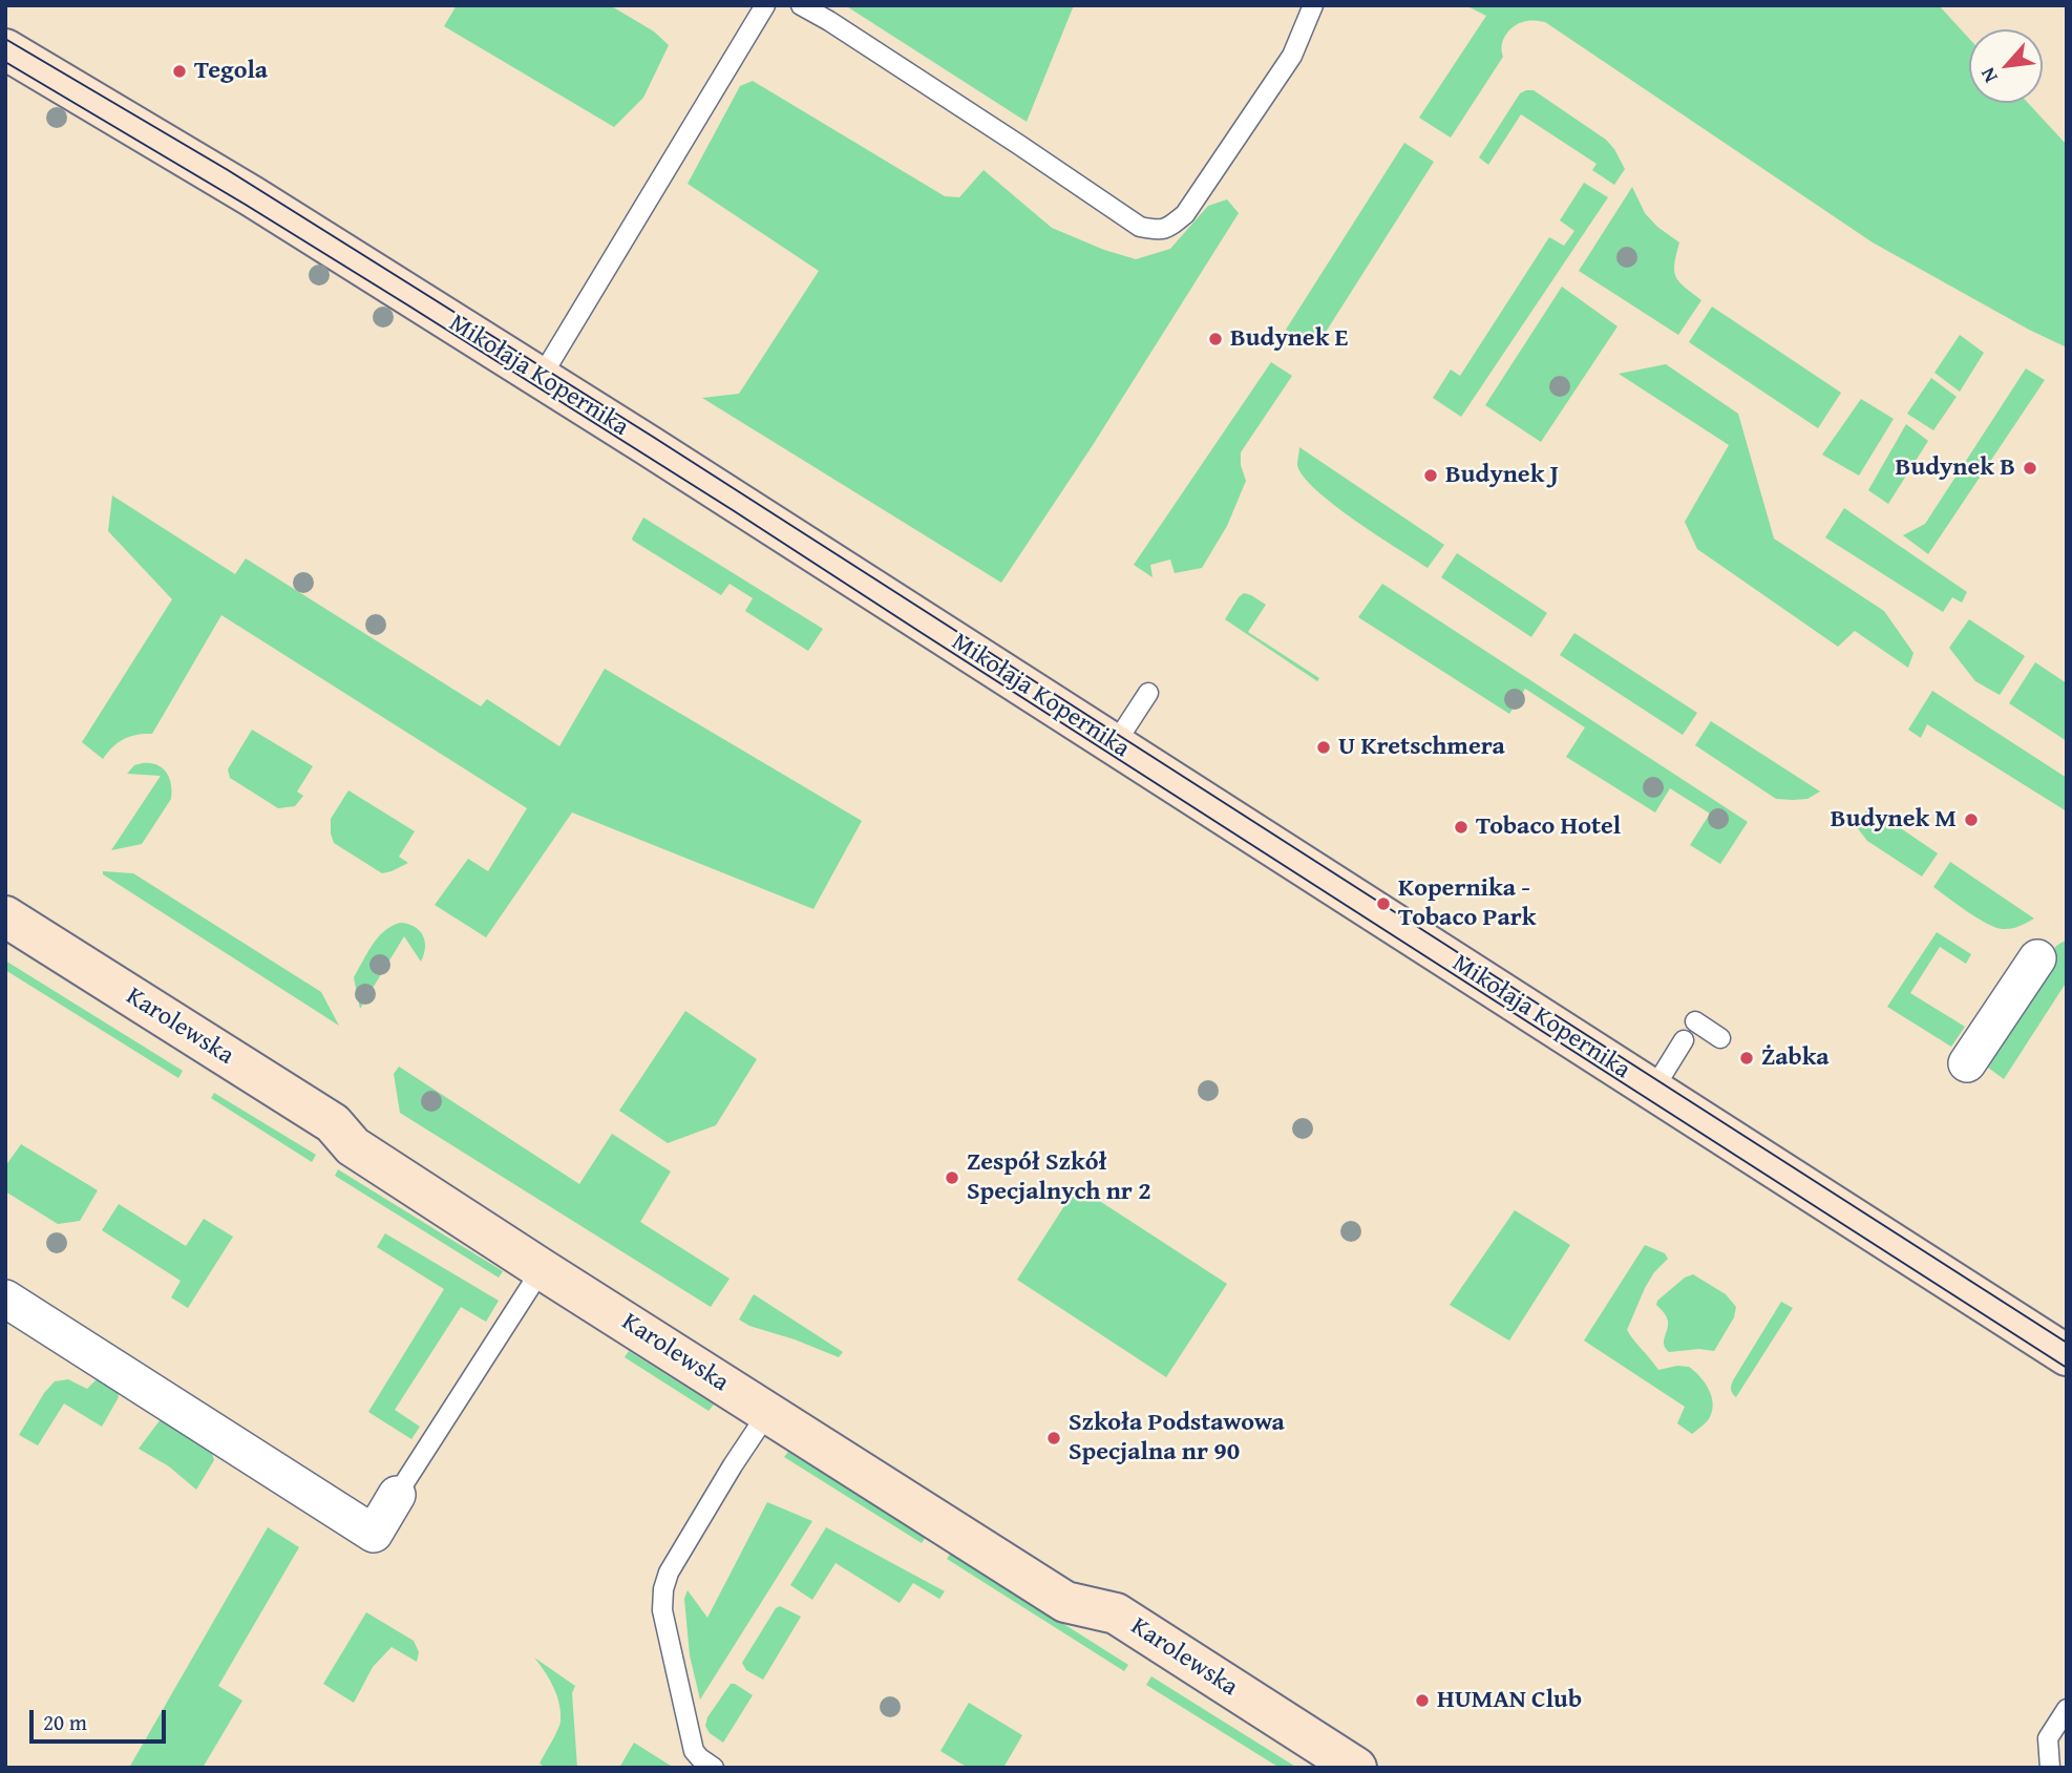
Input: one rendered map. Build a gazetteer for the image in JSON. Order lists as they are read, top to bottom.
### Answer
{
  "streets": {
    "street": ["Mikołaja Kopernika", "Karolewska"]
  },
  "places": [
    "Tegola",
    "Budynek E",
    "Budynek B",
    "Budynek J",
    "U Kretschmera",
    "Budynek M",
    "Tobaco Hotel",
    "Kopernika - Tobaco Park",
    "Żabka",
    "Zespół Szkół Specjalnych nr 2",
    "Szkoła Podstawowa Specjalna nr 90",
    "HUMAN Club"
  ],
  "scale_bar": "20 m",
  "north": "bottom left"
}
